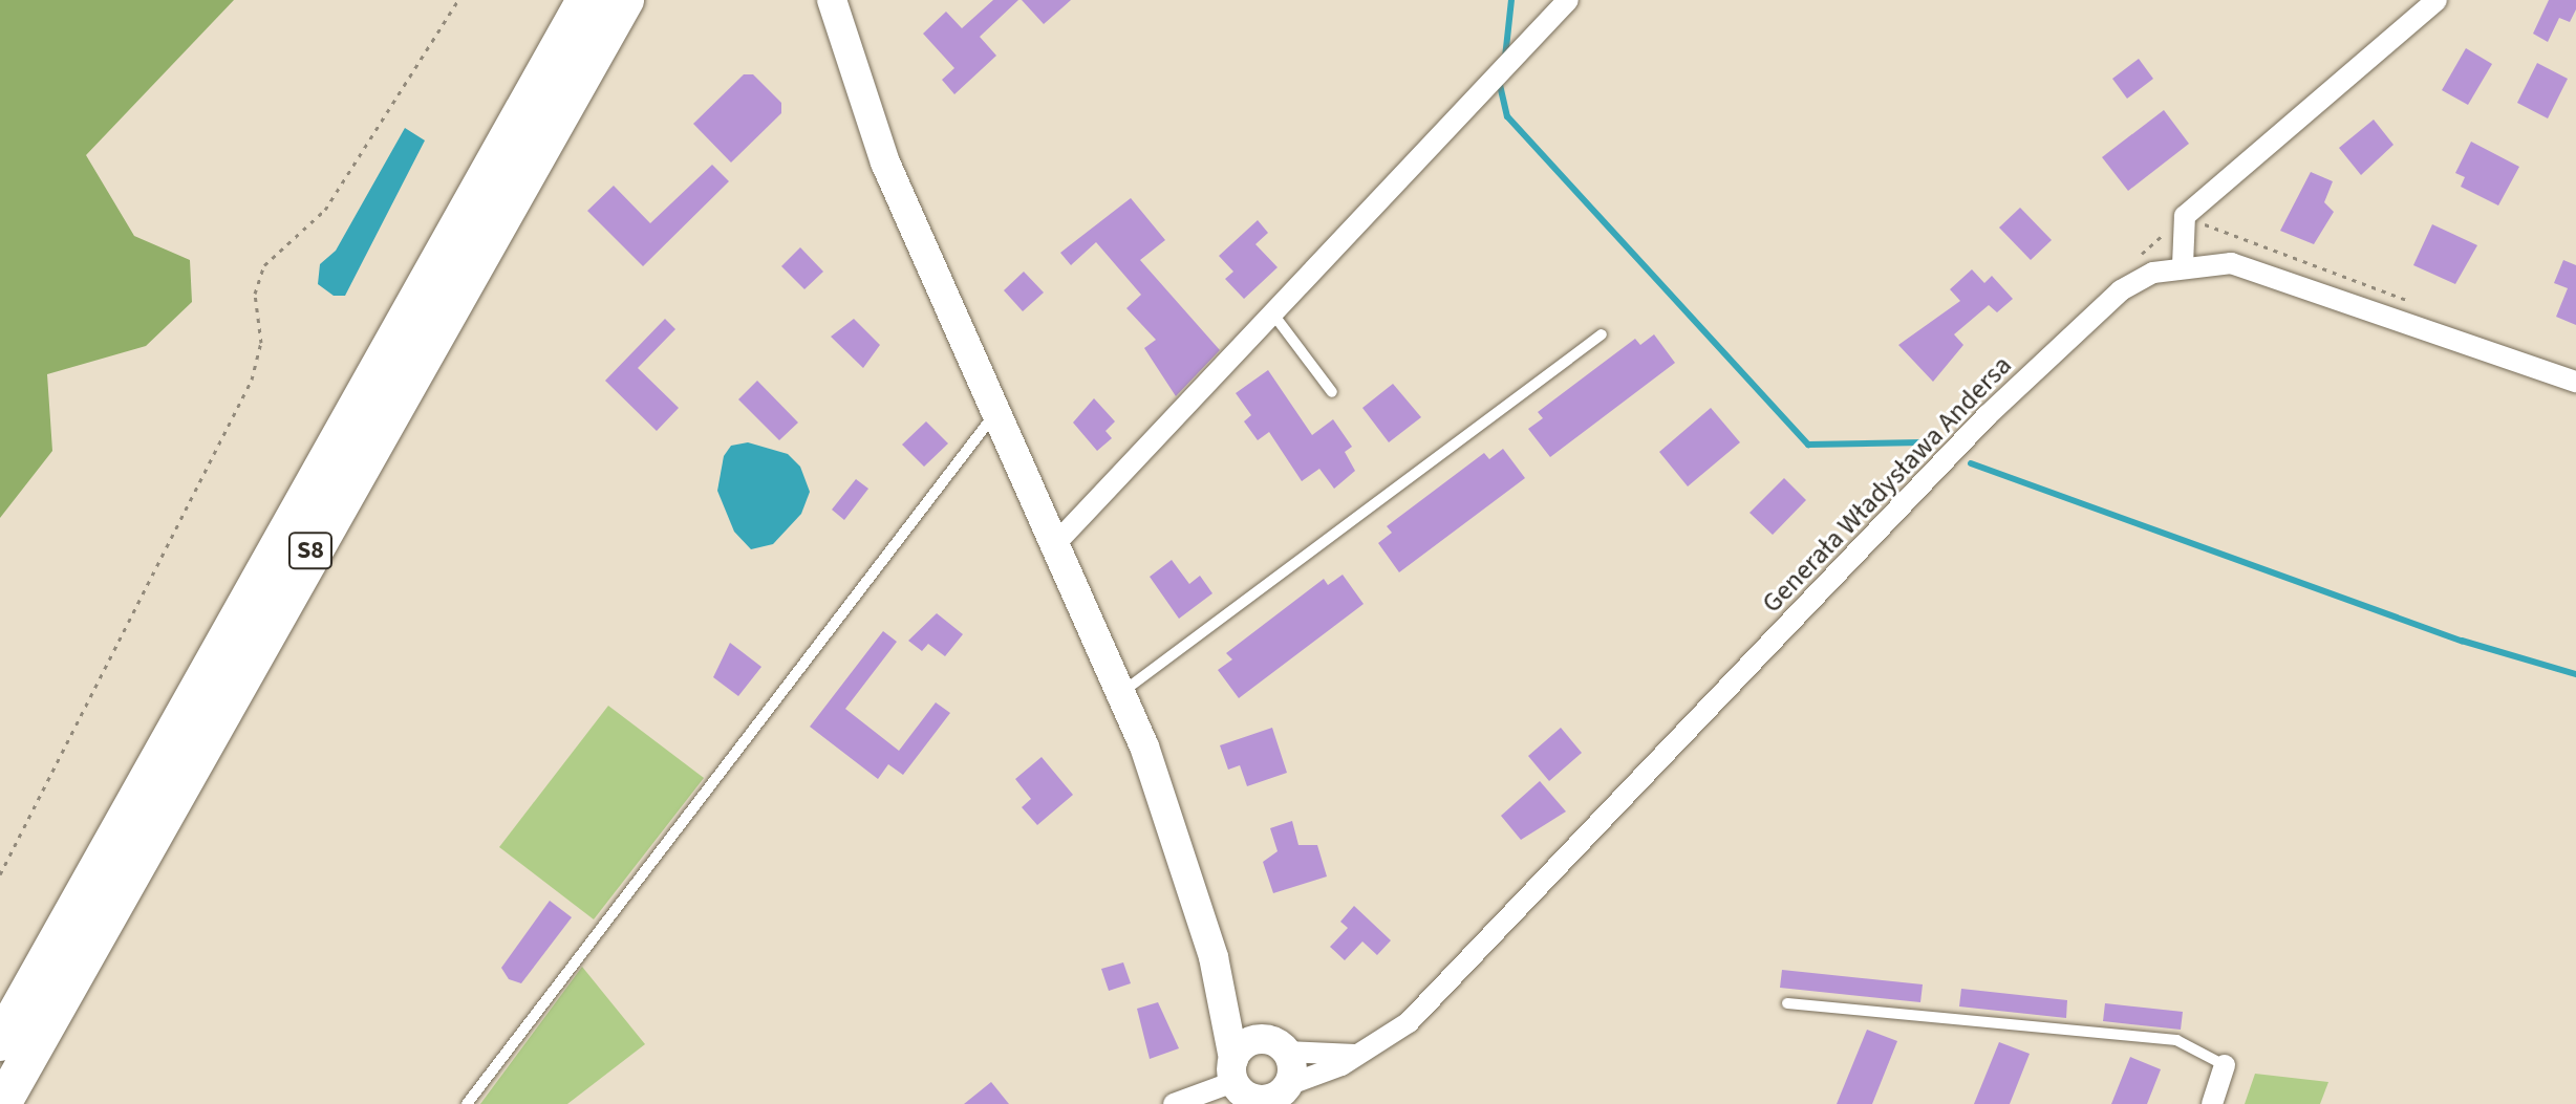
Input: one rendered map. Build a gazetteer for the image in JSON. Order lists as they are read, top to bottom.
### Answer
{
  "streets": {
    "highway": ["S8"],
    "street": ["Generała Władysława Andersa"]
  }
}
